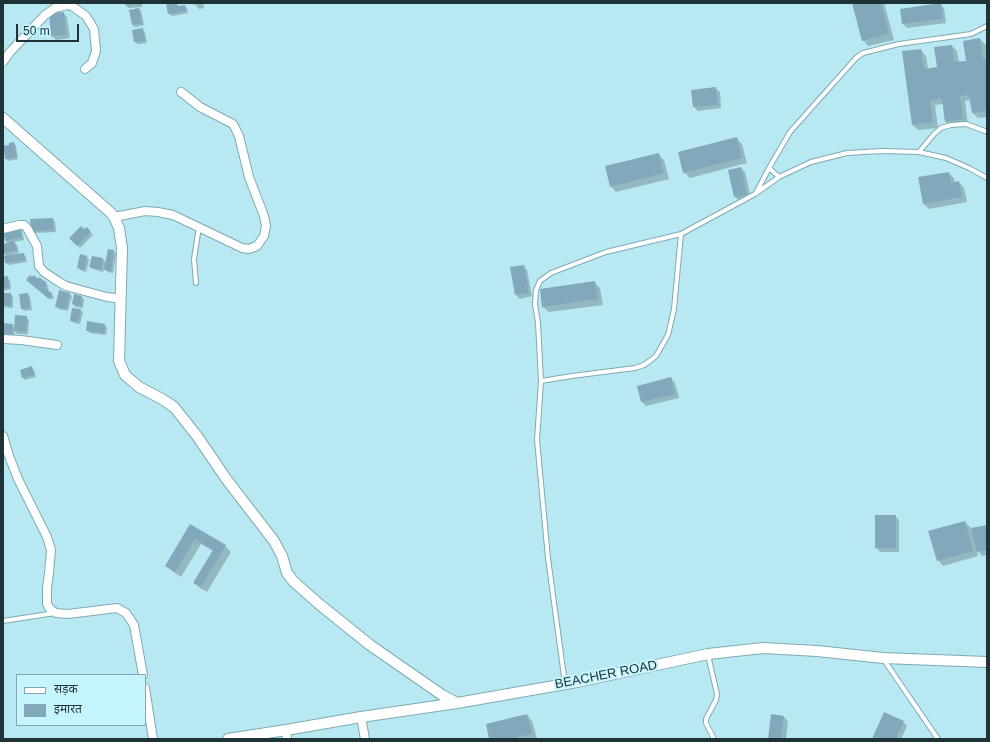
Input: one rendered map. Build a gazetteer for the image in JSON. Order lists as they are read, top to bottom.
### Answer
{
  "streets": {
    "street": ["BEACHER ROAD"]
  },
  "legend": ["सड़क", "इमारत"],
  "scale_bar": "50 m"
}
